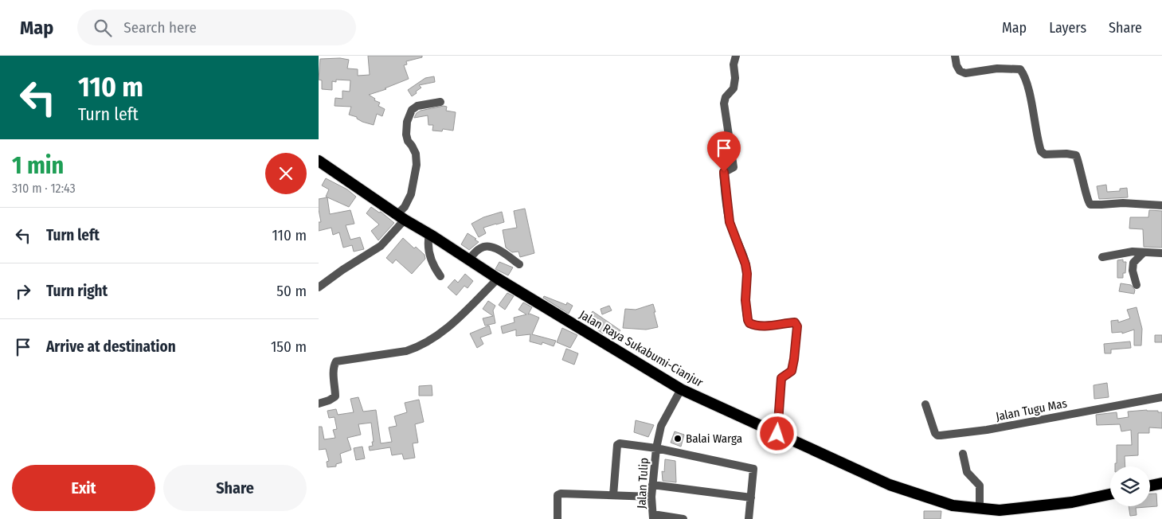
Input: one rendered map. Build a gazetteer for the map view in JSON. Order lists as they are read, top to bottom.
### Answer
{
  "streets": {
    "highway": ["Jalan Raya Sukabumi-Cianjur"],
    "street": ["Jalan Tugu Mas", "Jalan Tulip"]
  },
  "crossings": [
    ["Jalan Raya Sukabumi-Cianjur", "Jalan Tulip"]
  ],
  "places": ["Balai Warga"],
  "page": {
    "header": "Map",
    "search": "Search here",
    "nav": ["Map", "Layers", "Share"],
    "turn": ["110 m", "Turn left"],
    "heading": ["1 min", "310 m · 12:43"],
    "list": [
      {
        "name": "Turn left",
        "value": "110 m"
      },
      {
        "name": "Turn right",
        "value": "50 m"
      },
      {
        "name": "Arrive at destination",
        "value": "150 m"
      }
    ],
    "buttons": ["Exit", "Share"]
  }
}
